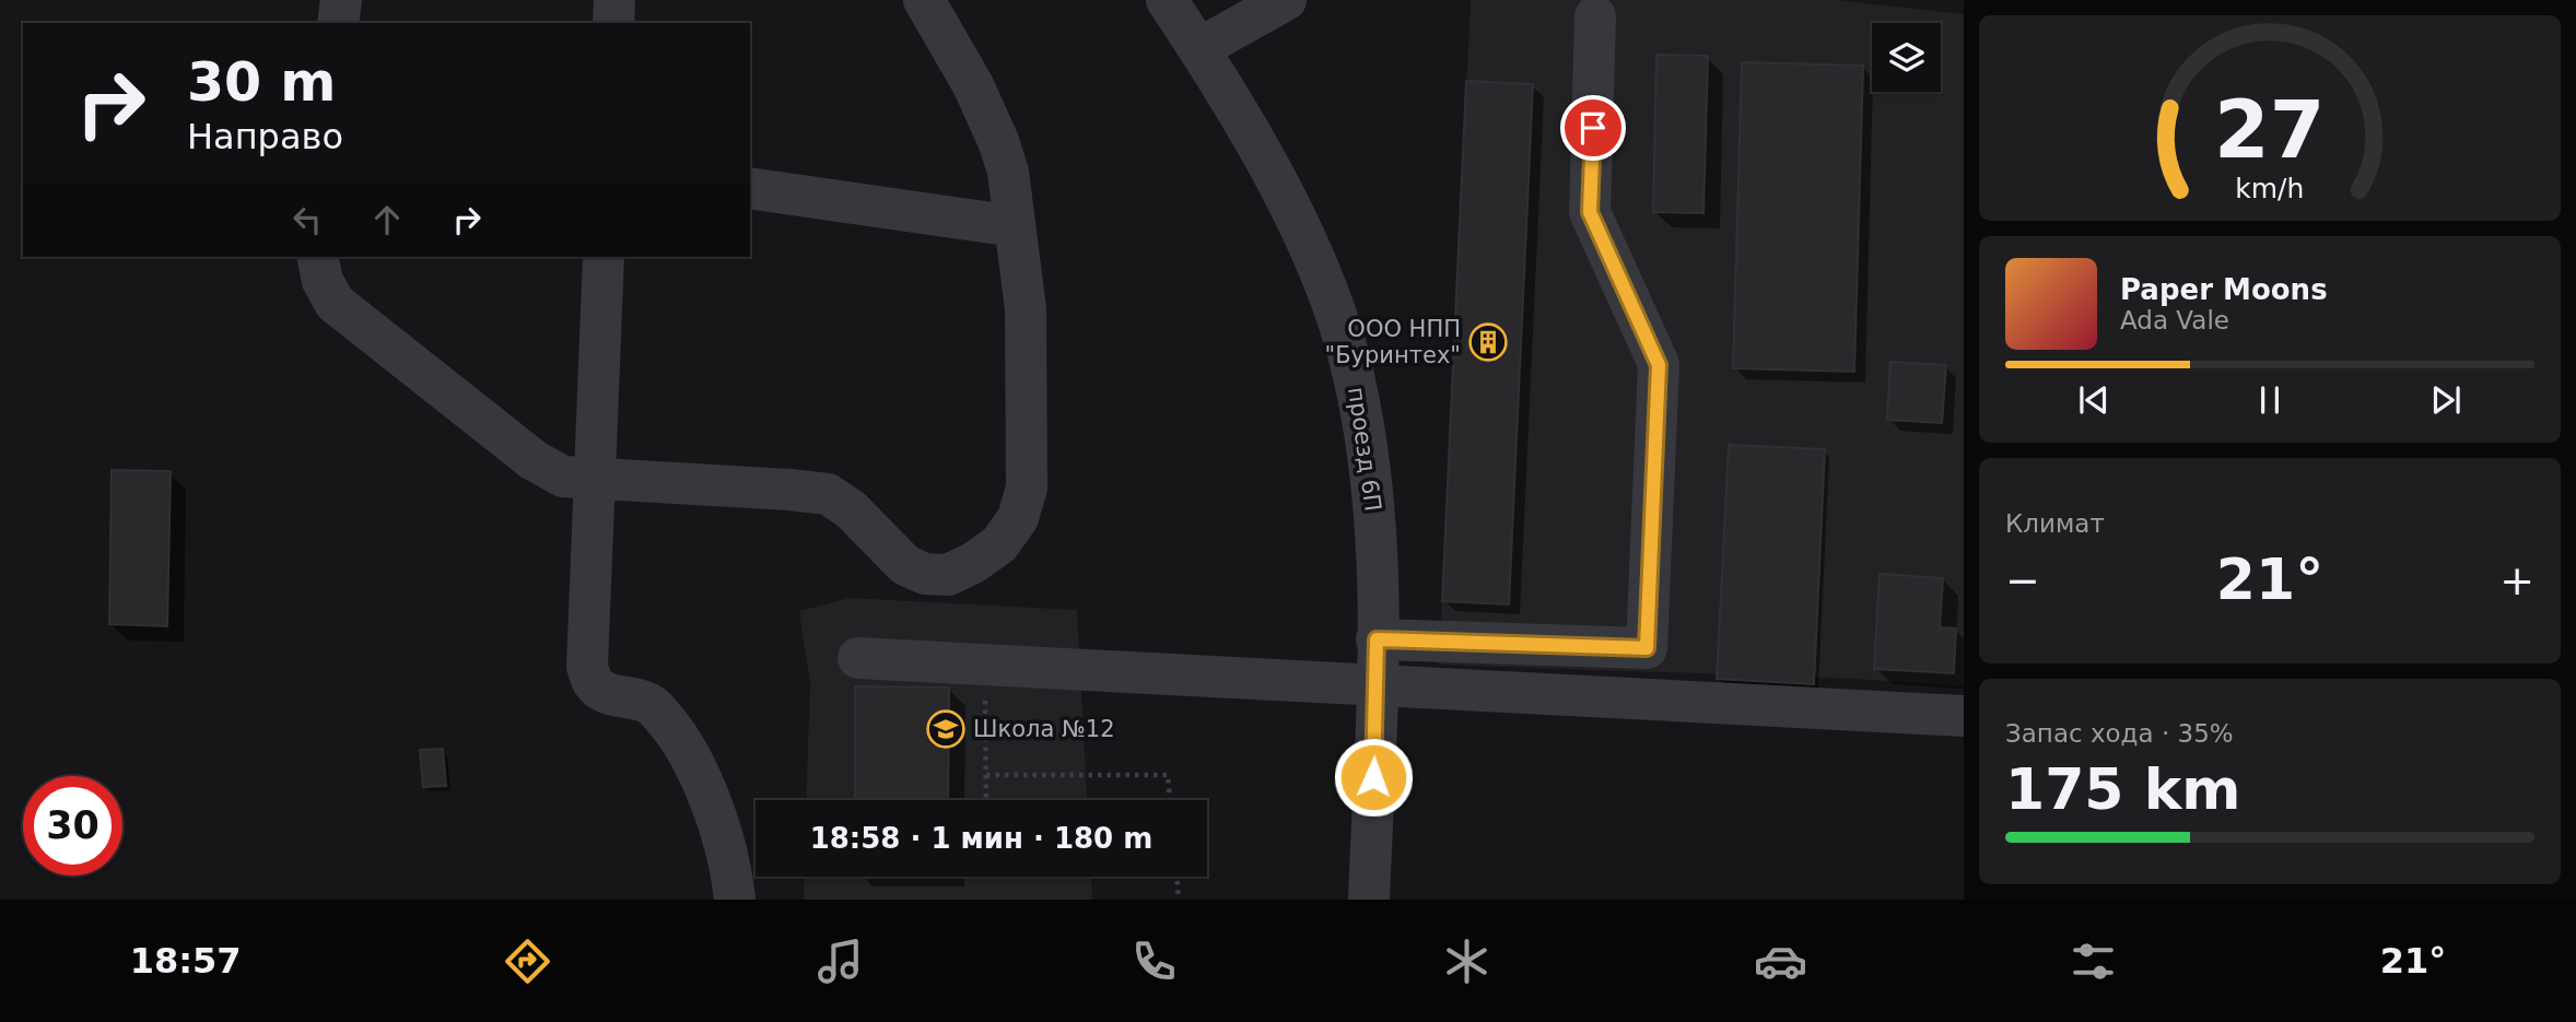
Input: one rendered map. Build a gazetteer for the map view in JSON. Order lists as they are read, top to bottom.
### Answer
{
  "streets": {
    "street": ["проезд 6П"]
  },
  "places": {
    "building": ["ООО НПП \"Буринтех\""],
    "school or university": ["Школа №12"]
  },
  "page": {
    "turn": ["30 m", "Направо"],
    "song": ["Paper Moons", "Ada Vale"],
    "tile": [
      "Климат",
      ["Запас хода · 35%", "175 km"]
    ],
    "heat": ["−", "21°", "+"],
    "limit": "30",
    "trip": "18:58 · 1 мин · 180 m",
    "tabs": ["18:57", "21°"],
    "gauge": ["27", "km/h"]
  }
}
